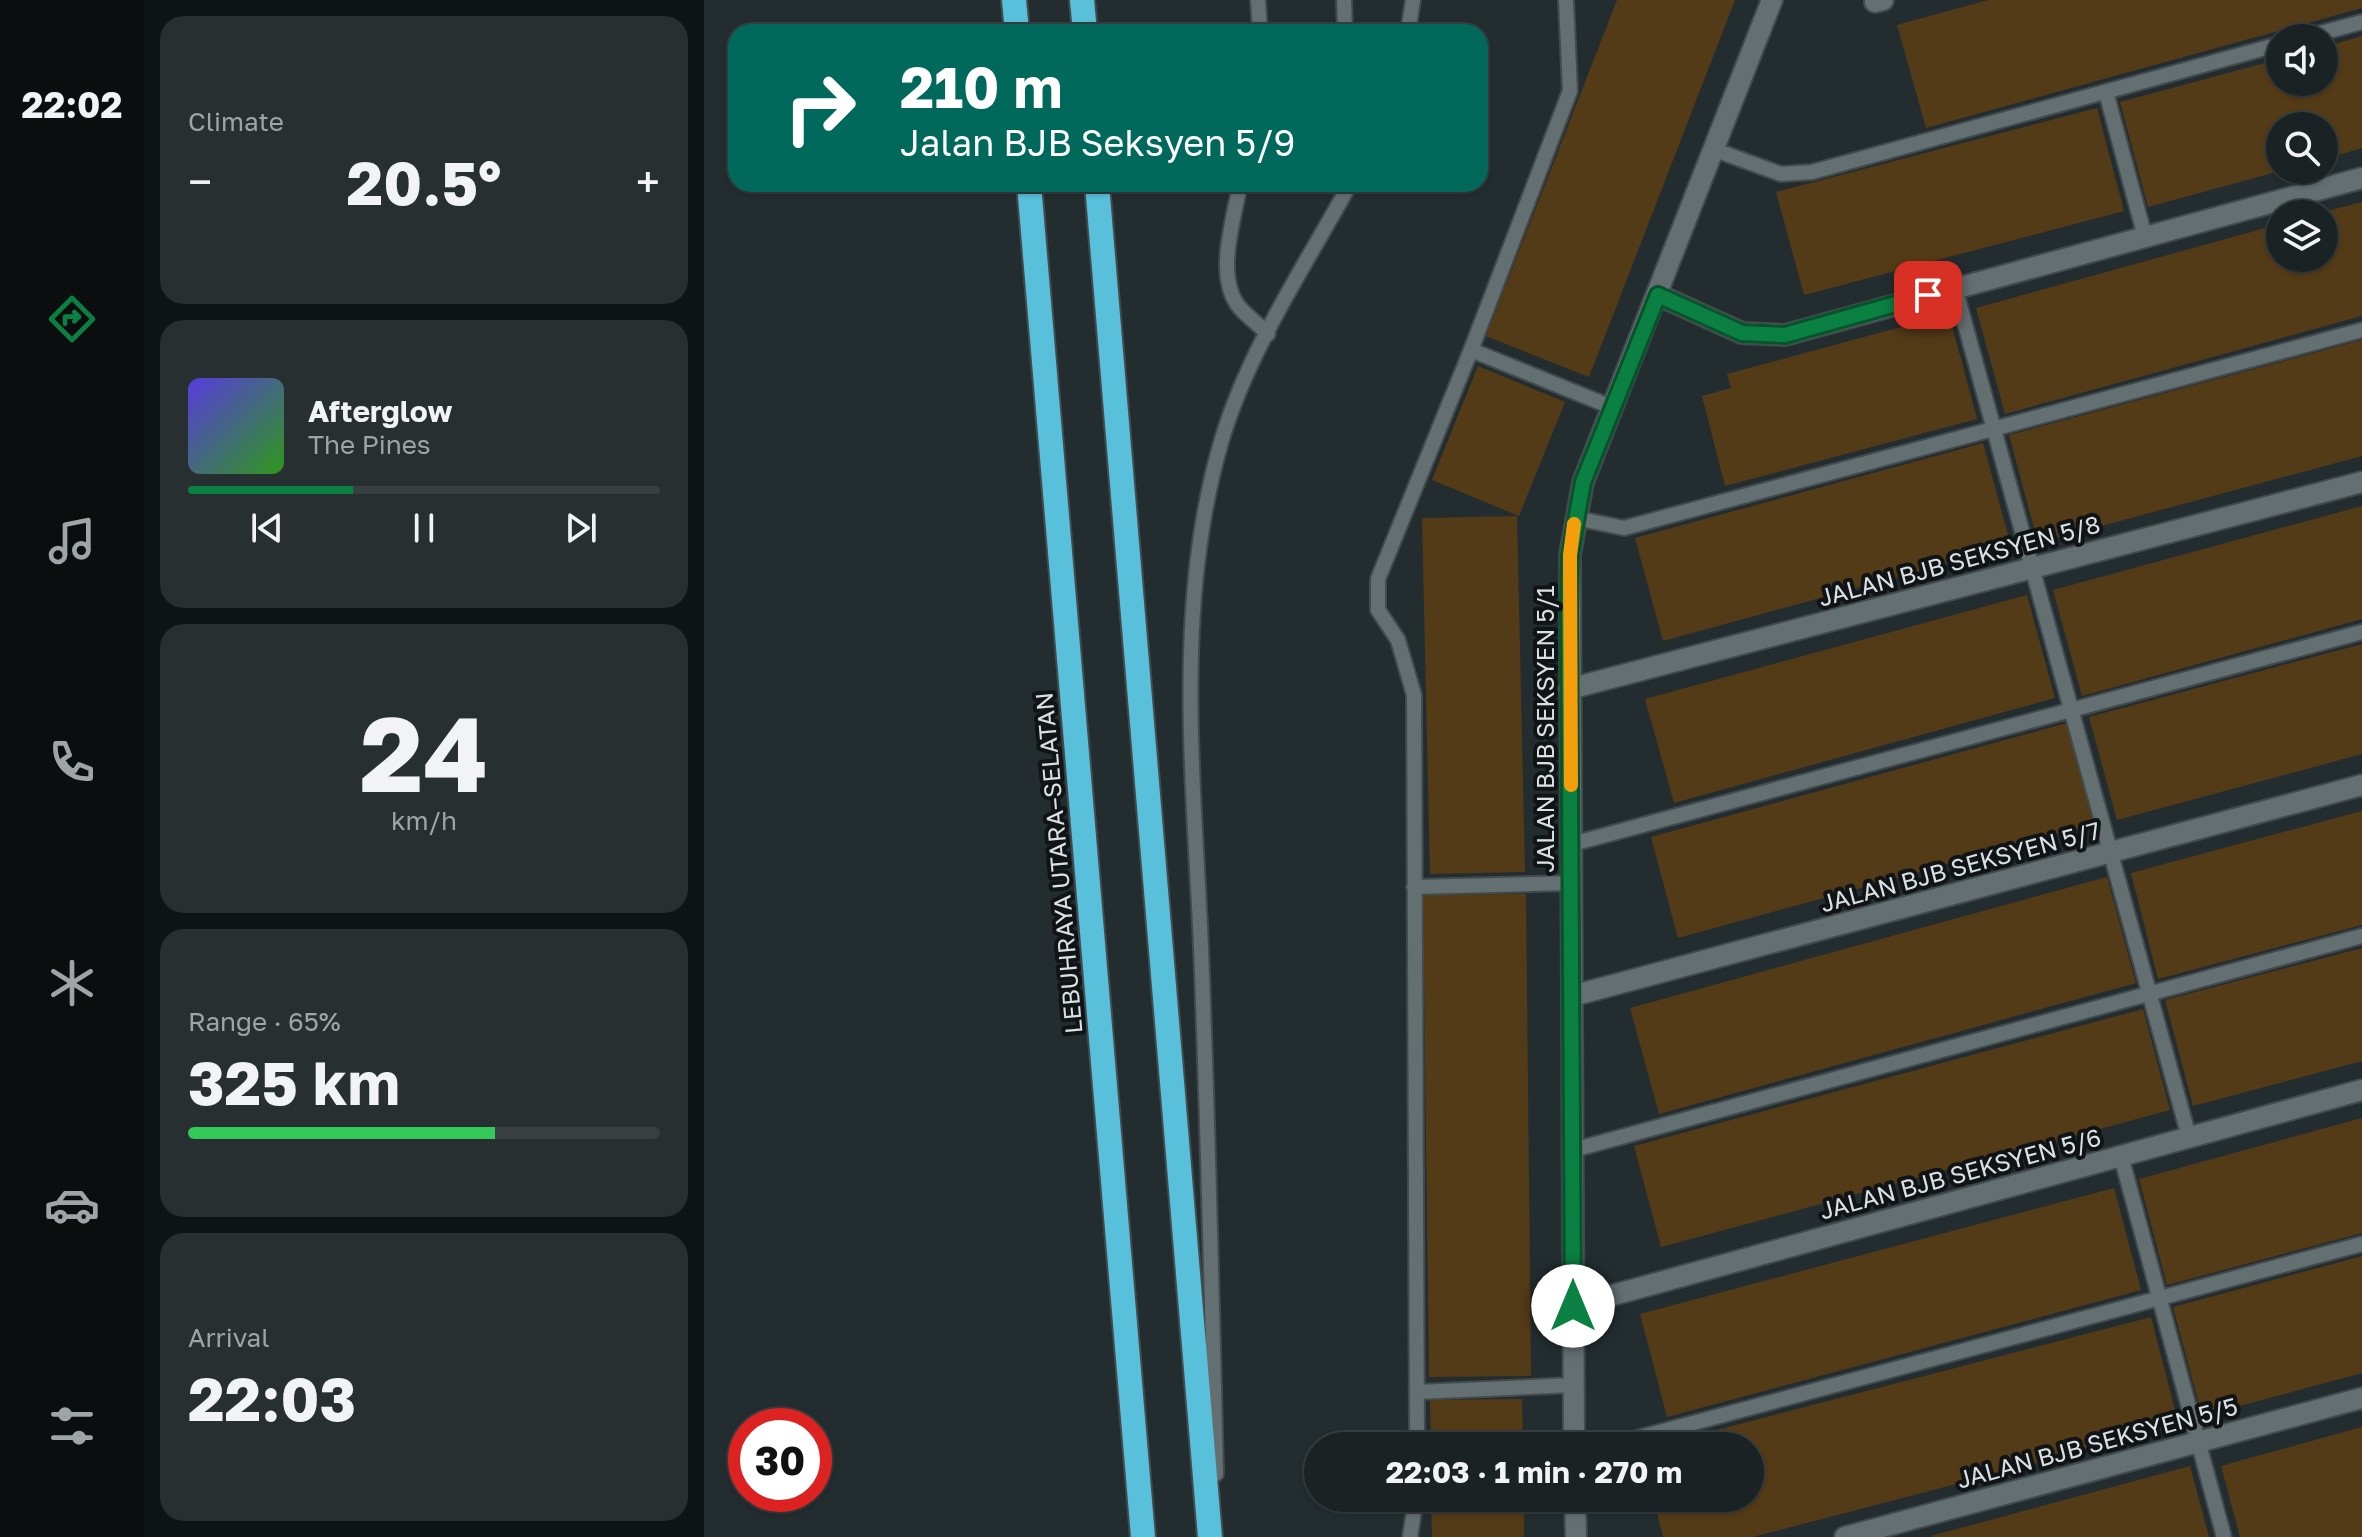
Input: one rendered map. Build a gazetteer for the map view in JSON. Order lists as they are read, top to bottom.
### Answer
{
  "streets": {
    "highway": ["LEBUHRAYA UTARA–SELATAN"],
    "street": [
      "JALAN BJB SEKSYEN 5/8",
      "JALAN BJB SEKSYEN 5/1",
      "JALAN BJB SEKSYEN 5/7",
      "JALAN BJB SEKSYEN 5/6",
      "JALAN BJB SEKSYEN 5/5"
    ]
  },
  "crossings": [
    ["JALAN BJB SEKSYEN 5/8", "JALAN BJB SEKSYEN 5/1"],
    ["JALAN BJB SEKSYEN 5/1", "JALAN BJB SEKSYEN 5/7"],
    ["JALAN BJB SEKSYEN 5/1", "JALAN BJB SEKSYEN 5/6"]
  ],
  "page": {
    "tabs": "22:02",
    "tile": [
      "Climate",
      ["24", "km/h"],
      ["Range · 65%", "325 km"],
      ["Arrival", "22:03"]
    ],
    "turn": ["210 m", "Jalan BJB Seksyen 5/9"],
    "heat": ["−", "20.5°", "+"],
    "song": ["Afterglow", "The Pines"],
    "limit": "30",
    "trip": "22:03 · 1 min · 270 m"
  }
}
